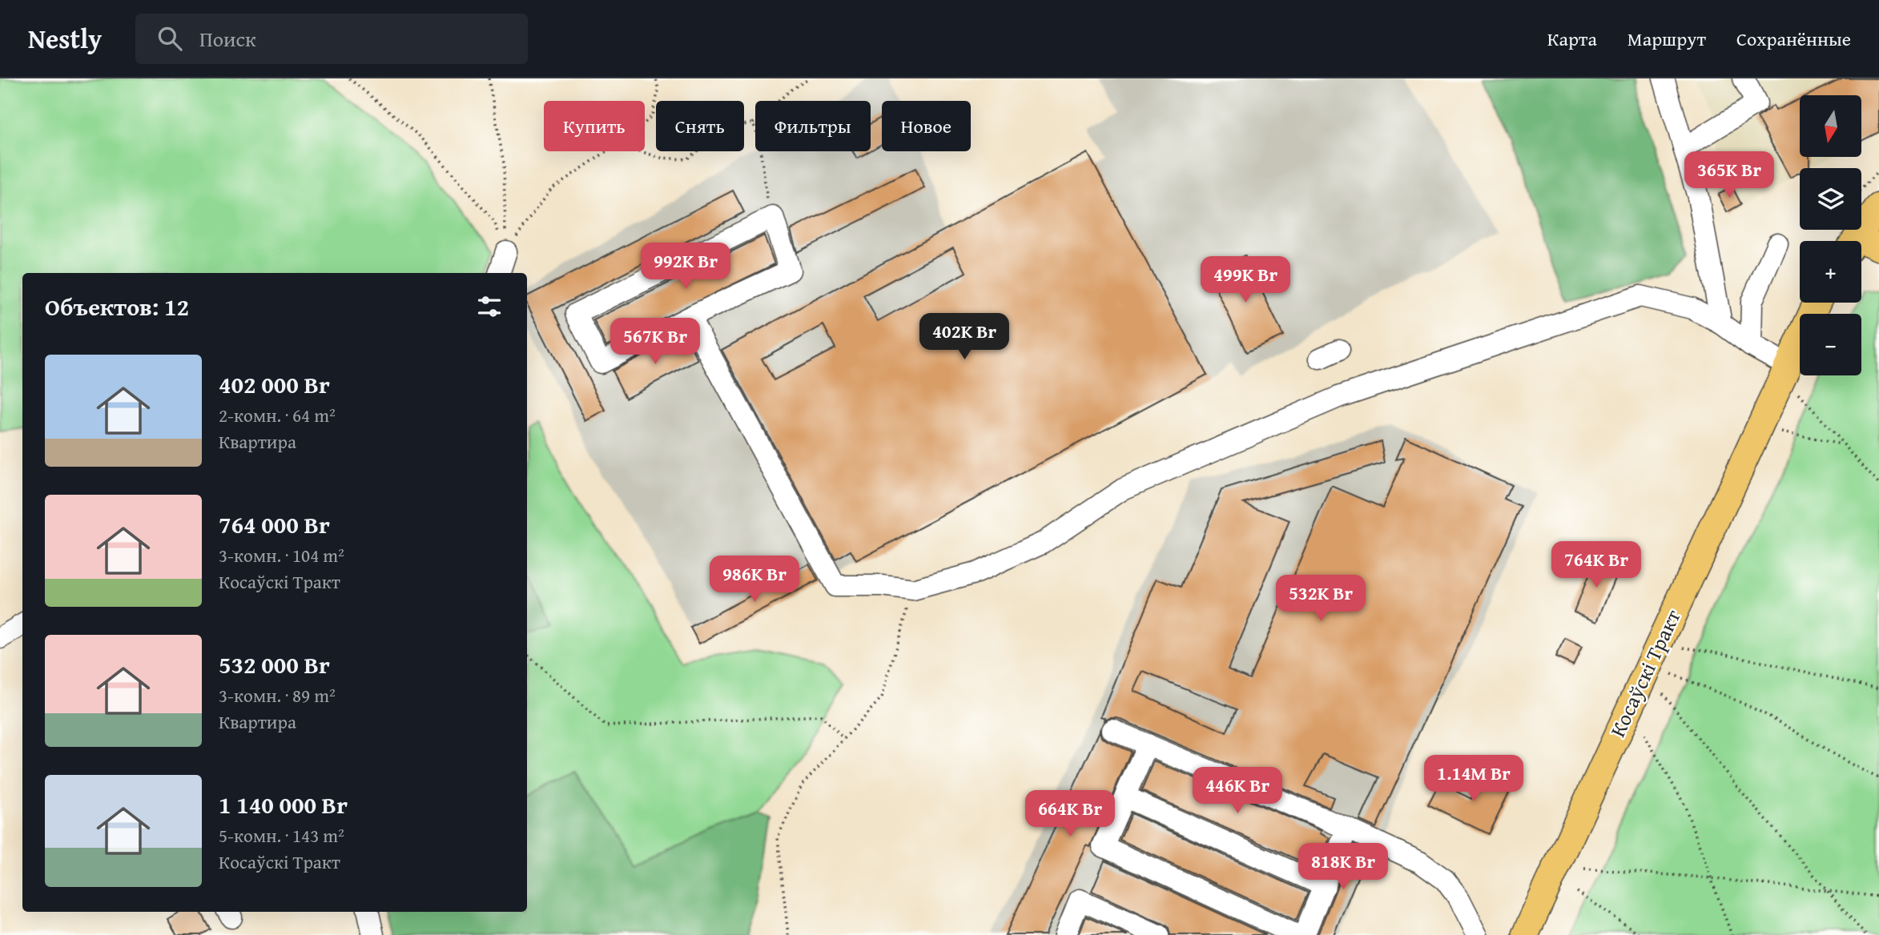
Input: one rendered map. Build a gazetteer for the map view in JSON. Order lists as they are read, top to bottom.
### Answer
{
  "streets": {
    "main road": ["Косаўскі Тракт"]
  },
  "north": "bottom",
  "page": {
    "header": "Nestly",
    "search": "Поиск",
    "nav": ["Карта", "Маршрут", "Сохранённые"],
    "map_buttons": ["+", "−"],
    "chip": [
      "Купить",
      "Снять",
      "Фильтры",
      "Новое"
    ],
    "price": [
      "365K Br",
      "992K Br",
      "499K Br",
      "402K Br",
      "567K Br",
      "764K Br",
      "986K Br",
      "532K Br",
      "1.14M Br",
      "446K Br",
      "664K Br",
      "818K Br"
    ],
    "heading": "Объектов: 12",
    "list": [
      {
        "name": "402 000 Br",
        "note": "2-комн. · 64 m² · Квартира"
      },
      {
        "name": "764 000 Br",
        "note": "3-комн. · 104 m² · Косаўскі Тракт"
      },
      {
        "name": "532 000 Br",
        "note": "3-комн. · 89 m² · Квартира"
      },
      {
        "name": "1 140 000 Br",
        "note": "5-комн. · 143 m² · Косаўскі Тракт"
      }
    ]
  }
}
